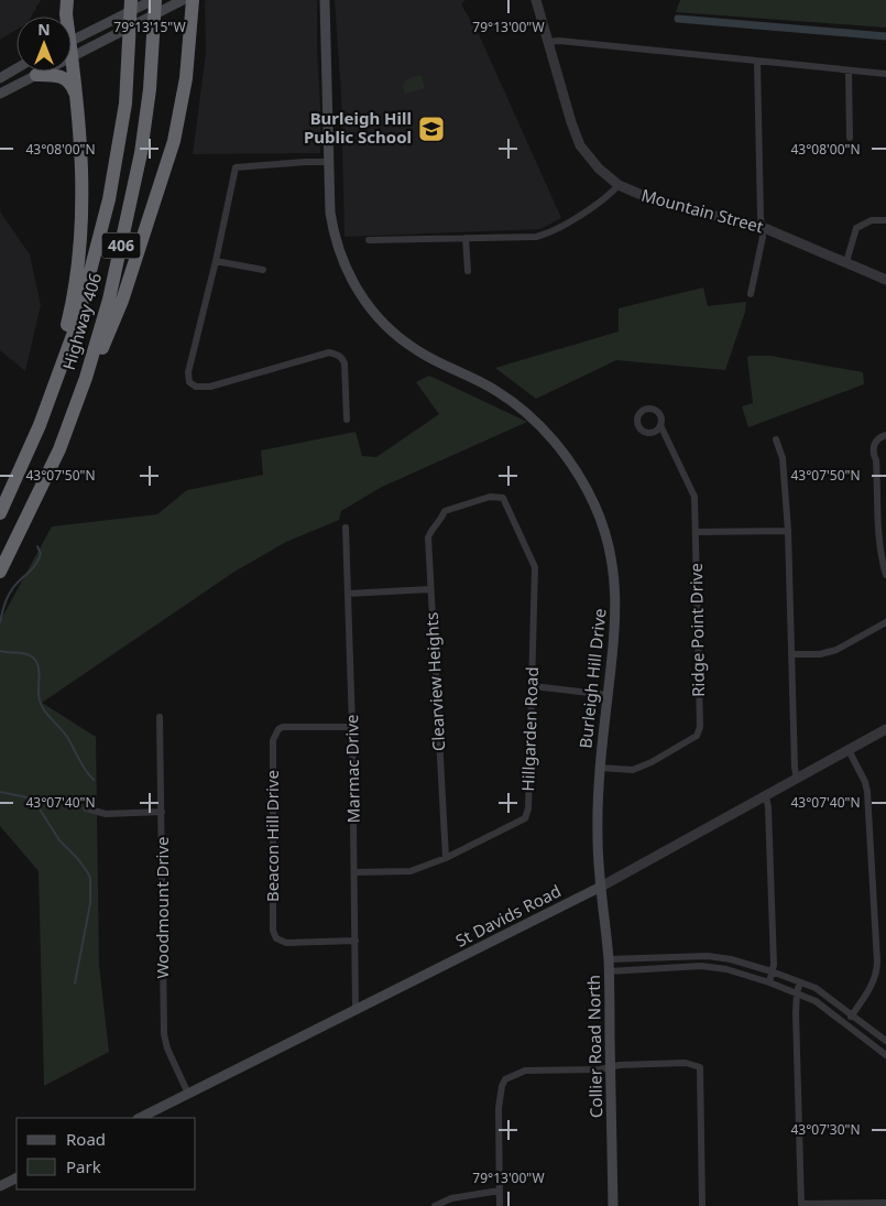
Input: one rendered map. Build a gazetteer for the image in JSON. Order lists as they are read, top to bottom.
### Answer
{
  "streets": {
    "highway": ["406", "Highway 406"],
    "main road": ["Burleigh Hill Drive", "St Davids Road", "Collier Road North"],
    "street": [
      "Mountain Street",
      "Ridge Point Drive",
      "Clearview Heights",
      "Hillgarden Road",
      "Marmac Drive",
      "Beacon Hill Drive",
      "Woodmount Drive"
    ]
  },
  "crossings": [
    ["Ridge Point Drive", "Burleigh Hill Drive"],
    ["Burleigh Hill Drive", "St Davids Road"],
    ["Burleigh Hill Drive", "Collier Road North"],
    ["Clearview Heights", "Hillgarden Road"],
    ["Hillgarden Road", "Marmac Drive"],
    ["Marmac Drive", "Beacon Hill Drive"],
    ["Marmac Drive", "St Davids Road"],
    ["Woodmount Drive", "St Davids Road"],
    ["St Davids Road", "Collier Road North"]
  ],
  "places": {
    "school or university": ["Burleigh Hill Public School"]
  },
  "legend": ["Road", "Park"],
  "north": "top",
  "coordinates": [
    "79°13'15\"W",
    "79°13'00\"W",
    "43°08'00\"N",
    "43°07'50\"N",
    "43°07'40\"N",
    "43°07'30\"N"
  ]
}
